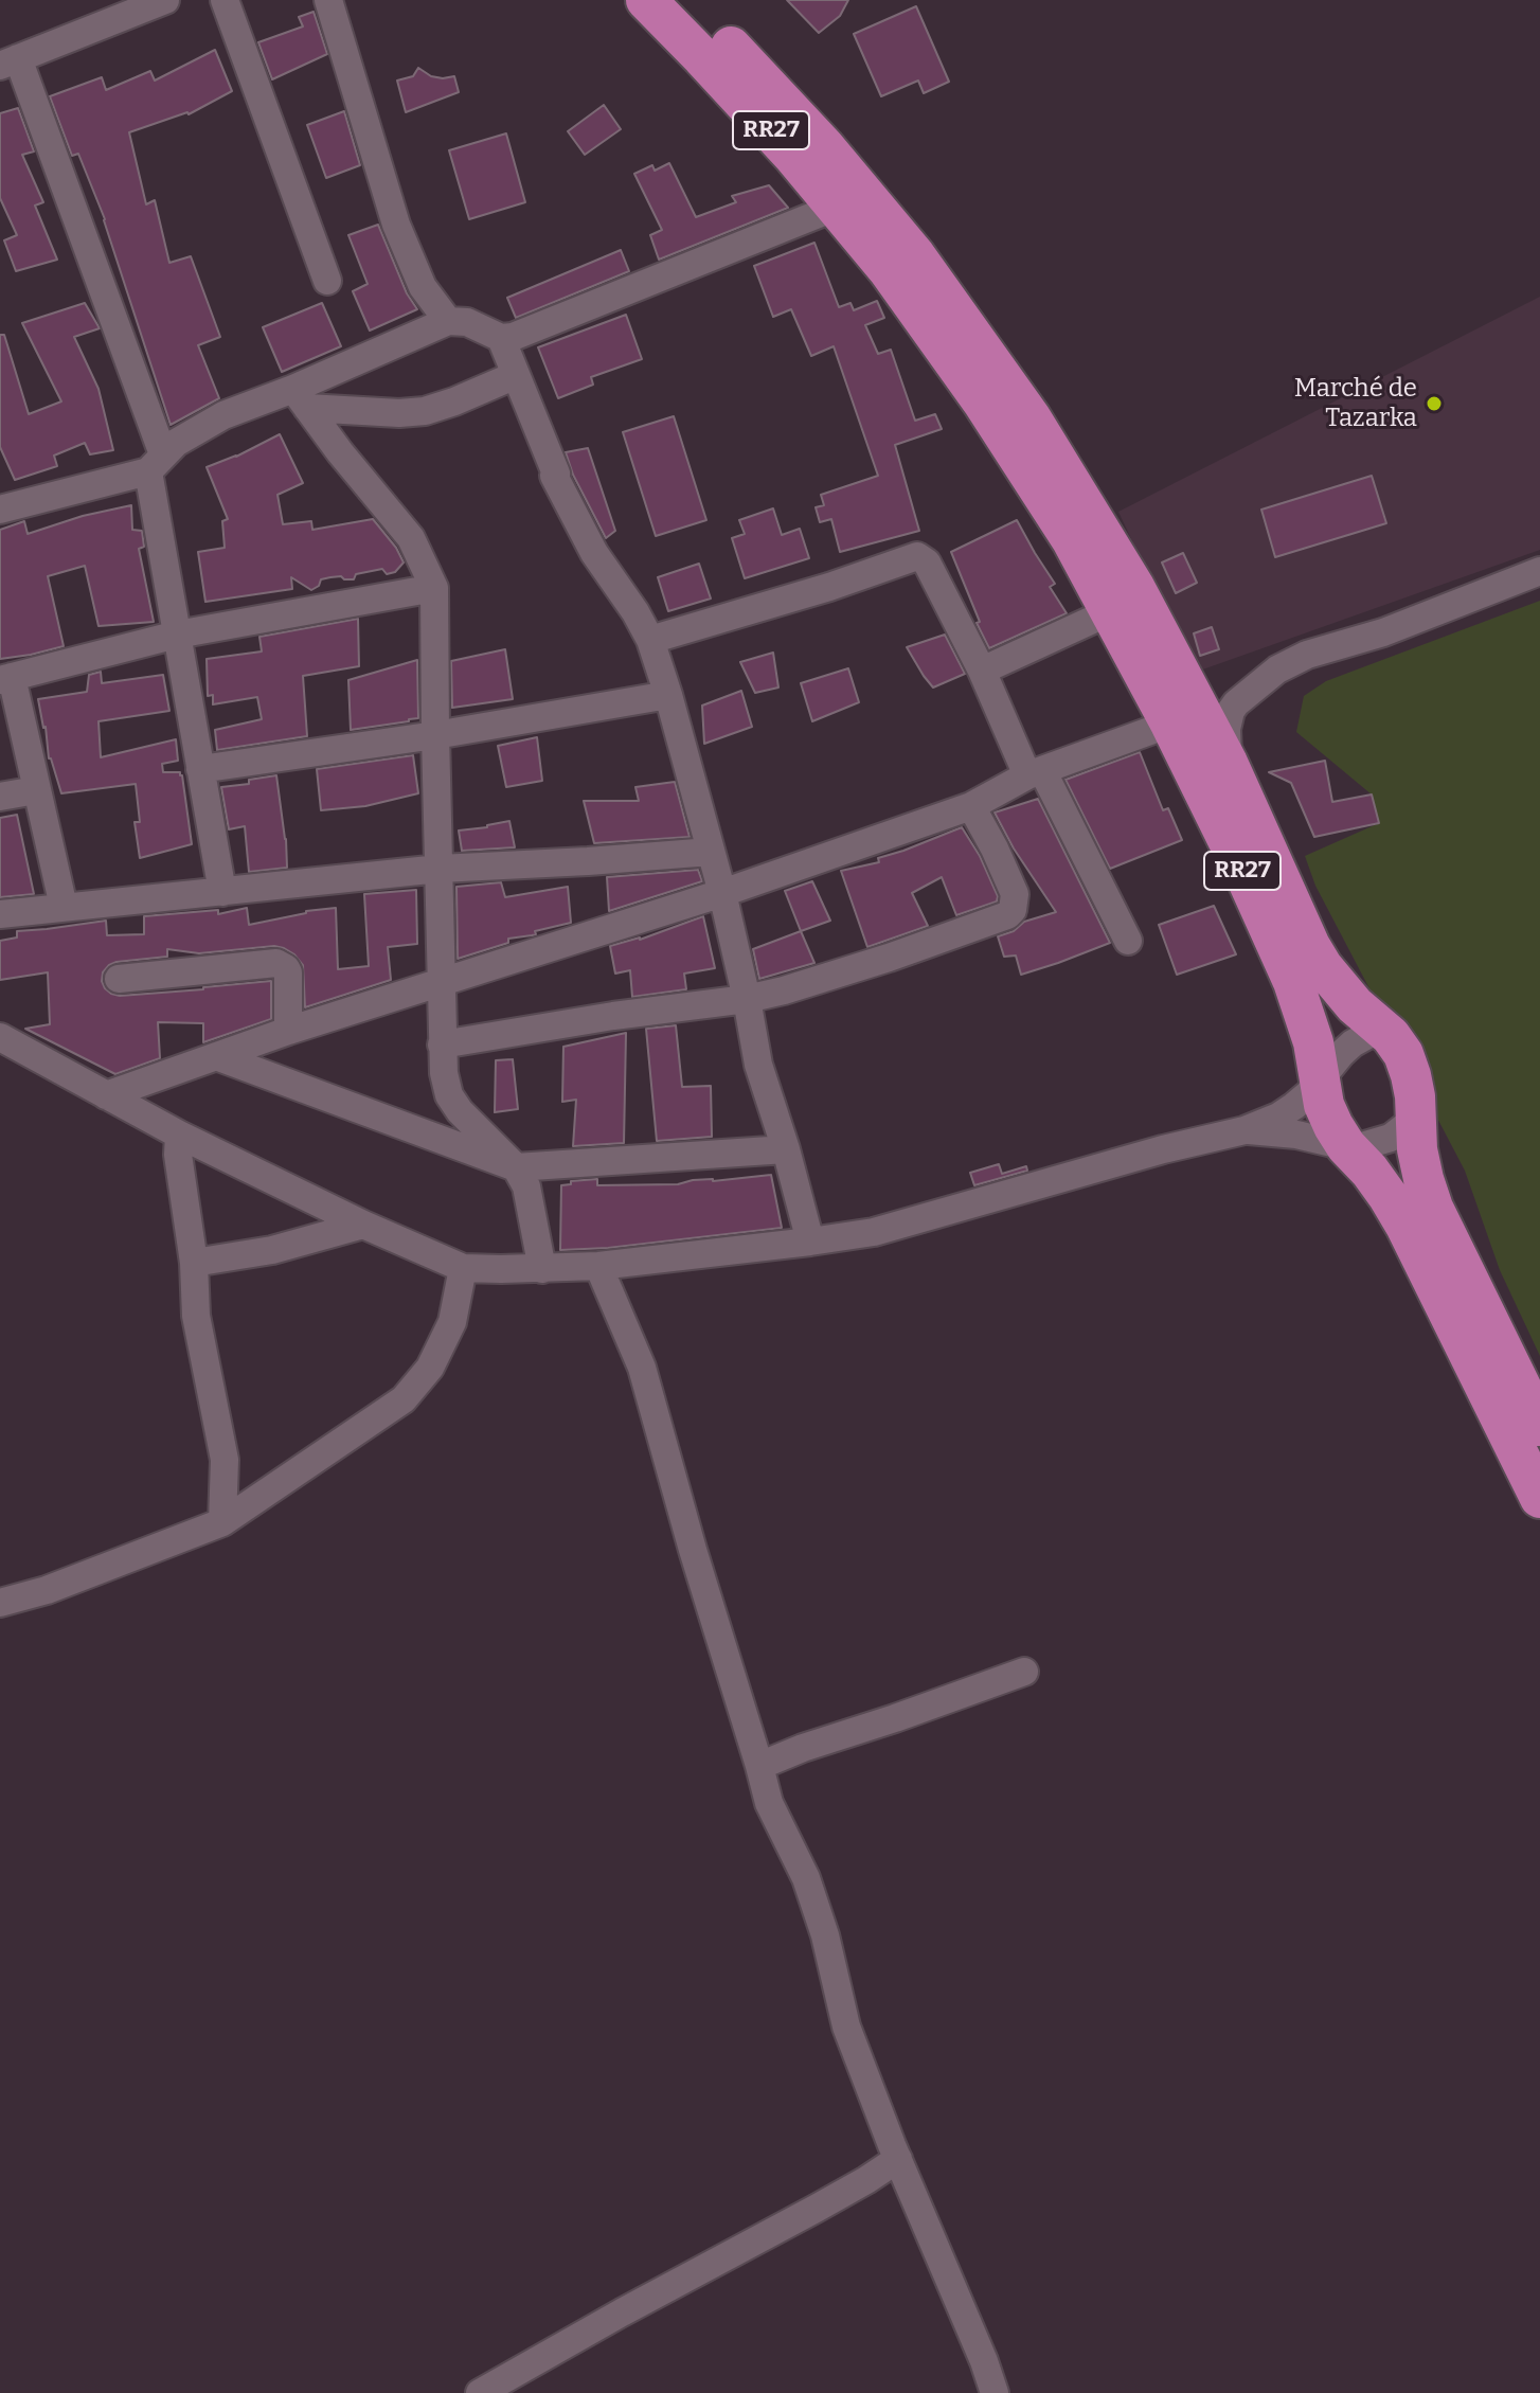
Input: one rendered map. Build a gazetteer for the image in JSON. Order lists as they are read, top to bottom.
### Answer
{
  "streets": {
    "highway": ["RR27"]
  },
  "places": ["Marché de Tazarka"]
}
